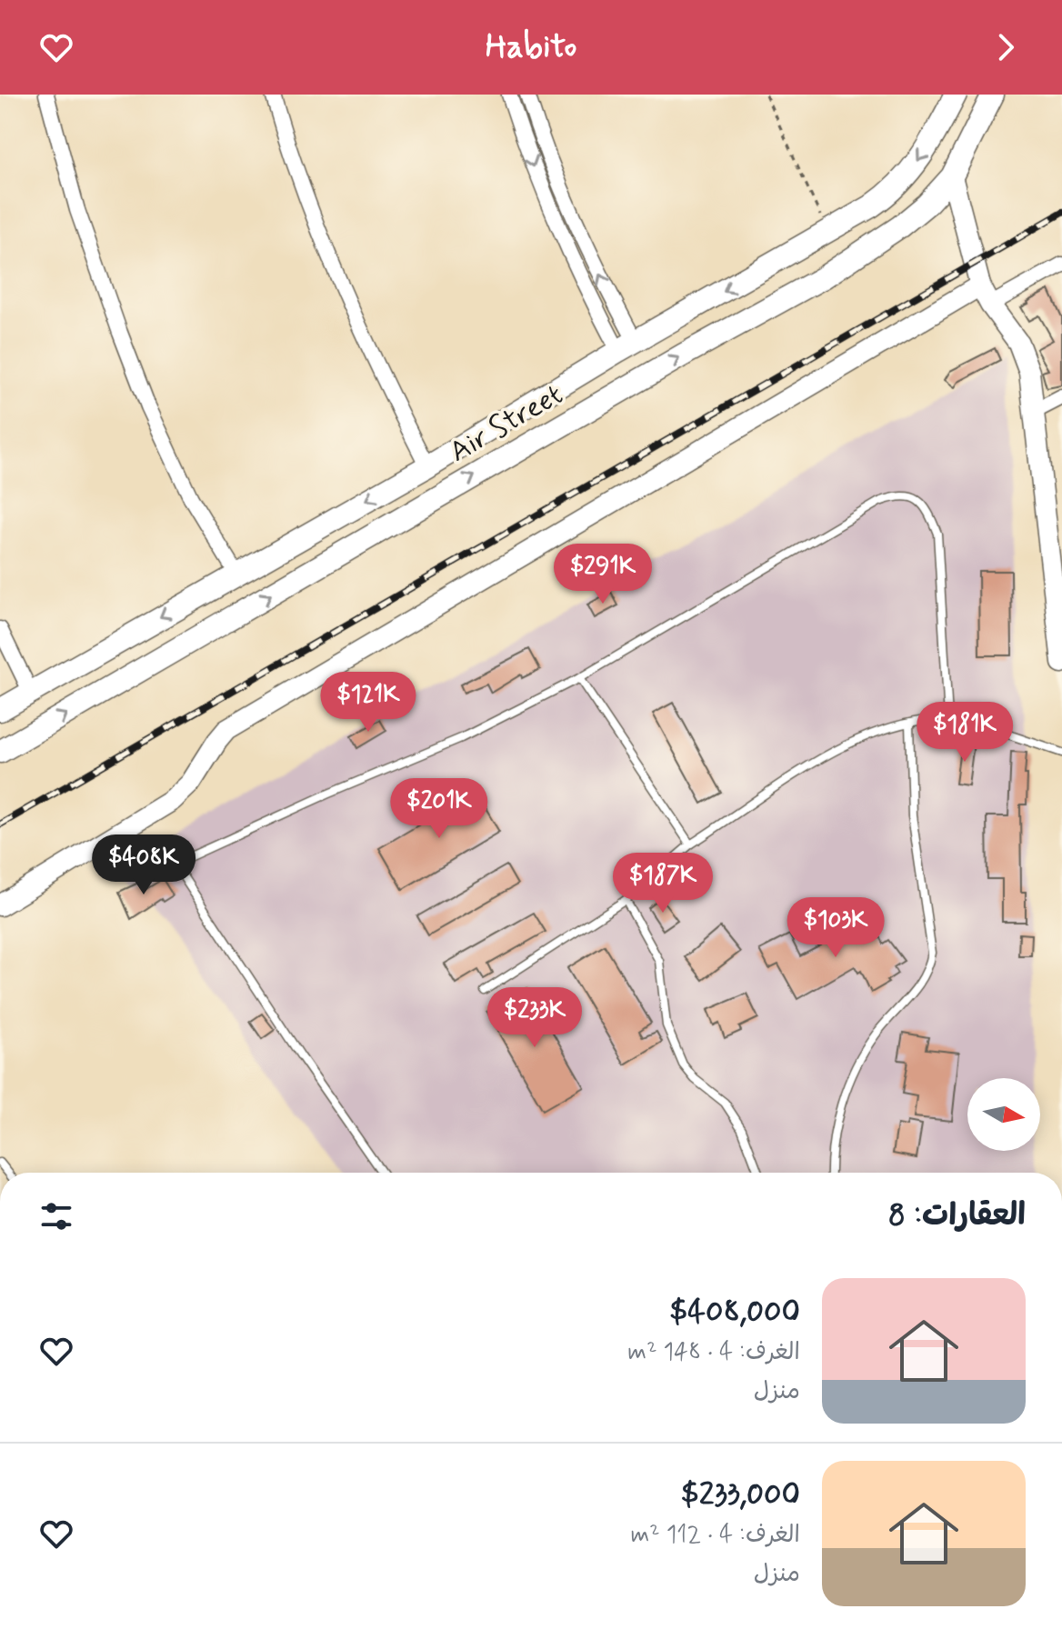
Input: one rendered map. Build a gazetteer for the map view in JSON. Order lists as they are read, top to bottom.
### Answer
{
  "streets": {
    "main road": ["Air Street"]
  },
  "north": "right",
  "page": {
    "header": "Habito",
    "price": [
      "$291K",
      "$121K",
      "$181K",
      "$201K",
      "$408K",
      "$187K",
      "$103K",
      "$233K"
    ],
    "heading": "العقارات: 8",
    "list": [
      {
        "name": "$408,000",
        "note": "الغرف: 4 · 148 m² · منزل"
      },
      {
        "name": "$233,000",
        "note": "الغرف: 4 · 112 m² · منزل"
      }
    ]
  }
}
